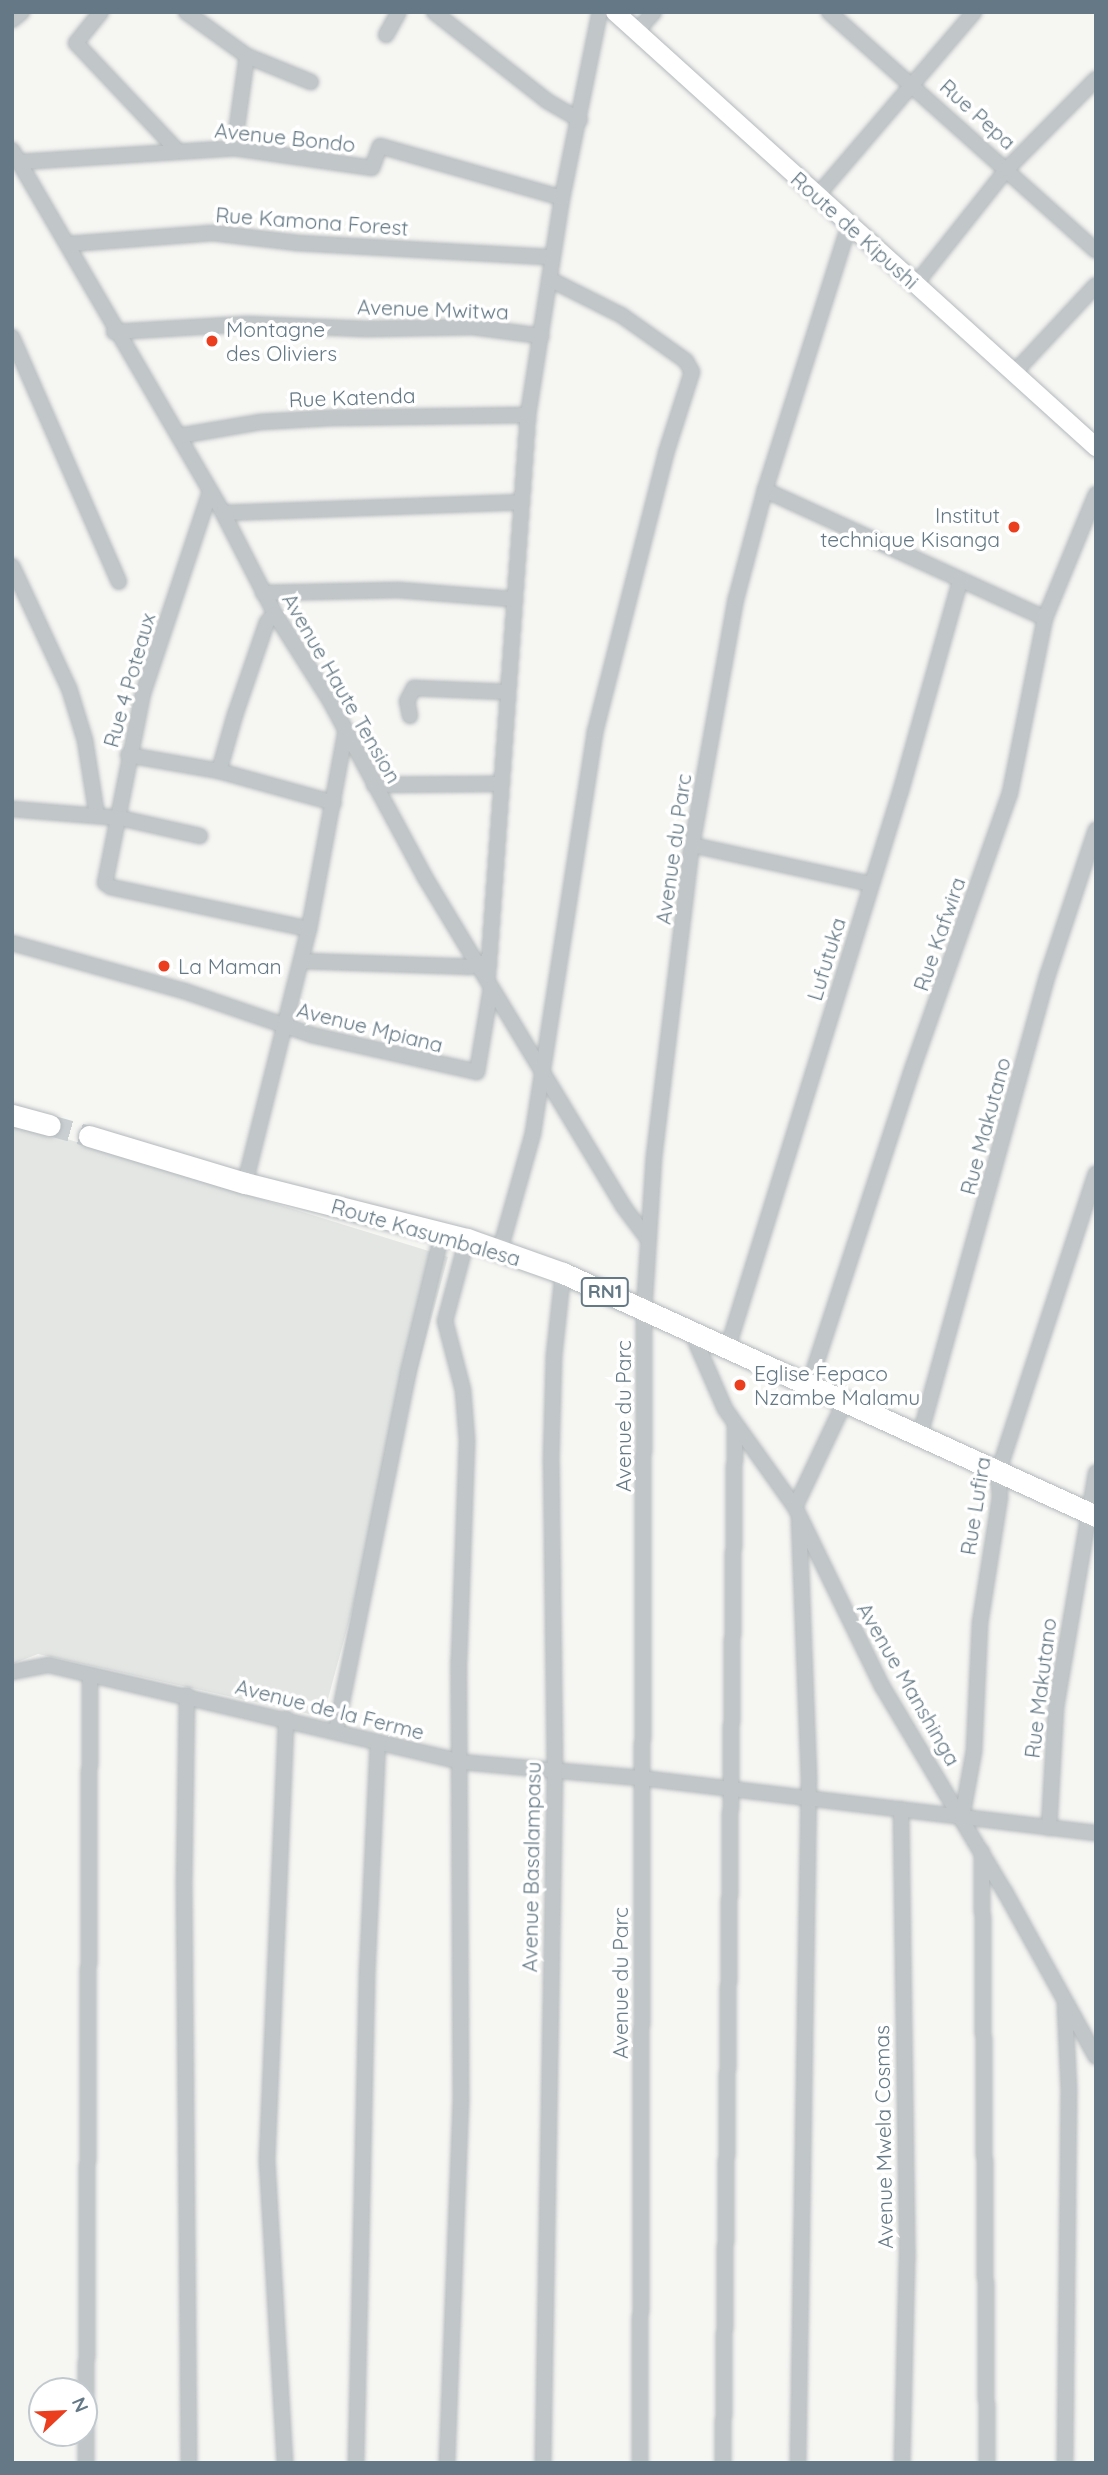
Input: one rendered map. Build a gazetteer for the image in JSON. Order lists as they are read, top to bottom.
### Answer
{
  "streets": {
    "highway": ["Route Kasumbalesa", "RN1"],
    "main road": ["Route de Kipushi"],
    "street": [
      "Rue Pepa",
      "Avenue Bondo",
      "Rue Kamona Forest",
      "Avenue Mwitwa",
      "Rue Katenda",
      "Rue 4 Poteaux",
      "Avenue Haute Tension",
      "Avenue du Parc",
      "Rue Kafwira",
      "Lufutuka",
      "Avenue Mpiana",
      "Rue Makutano",
      "Rue Lufira",
      "Avenue Manshinga",
      "Avenue de la Ferme",
      "Avenue Basalampasu",
      "Avenue Mwela Cosmas"
    ]
  },
  "crossings": [
    ["Avenue Bondo", "Avenue Haute Tension"],
    ["Rue Kamona Forest", "Avenue Haute Tension"],
    ["Route de Kipushi", "Avenue du Parc"],
    ["Avenue Mwitwa", "Avenue Haute Tension"],
    ["Rue Katenda", "Avenue Haute Tension"],
    ["Rue 4 Poteaux", "Avenue Haute Tension"],
    ["Avenue Haute Tension", "Avenue du Parc"],
    ["Avenue Haute Tension", "Avenue Mpiana"],
    ["Avenue du Parc", "Route Kasumbalesa"],
    ["Avenue du Parc", "Avenue de la Ferme"],
    ["Rue Kafwira", "Route Kasumbalesa"],
    ["Lufutuka", "Route Kasumbalesa"],
    ["Rue Makutano", "Route Kasumbalesa"],
    ["Rue Makutano", "Avenue de la Ferme"],
    ["Route Kasumbalesa", "Rue Lufira"],
    ["Route Kasumbalesa", "Avenue Manshinga"],
    ["Route Kasumbalesa", "Avenue Basalampasu"],
    ["Rue Lufira", "Avenue Manshinga"],
    ["Rue Lufira", "Avenue de la Ferme"],
    ["Avenue Manshinga", "Avenue de la Ferme"],
    ["Avenue de la Ferme", "Avenue Basalampasu"],
    ["Avenue de la Ferme", "Avenue Mwela Cosmas"]
  ],
  "places": [
    "Montagne des Oliviers",
    "Institut technique Kisanga",
    "La Maman",
    "Eglise Fepaco Nzambe Malamu"
  ],
  "north": "top right"
}
